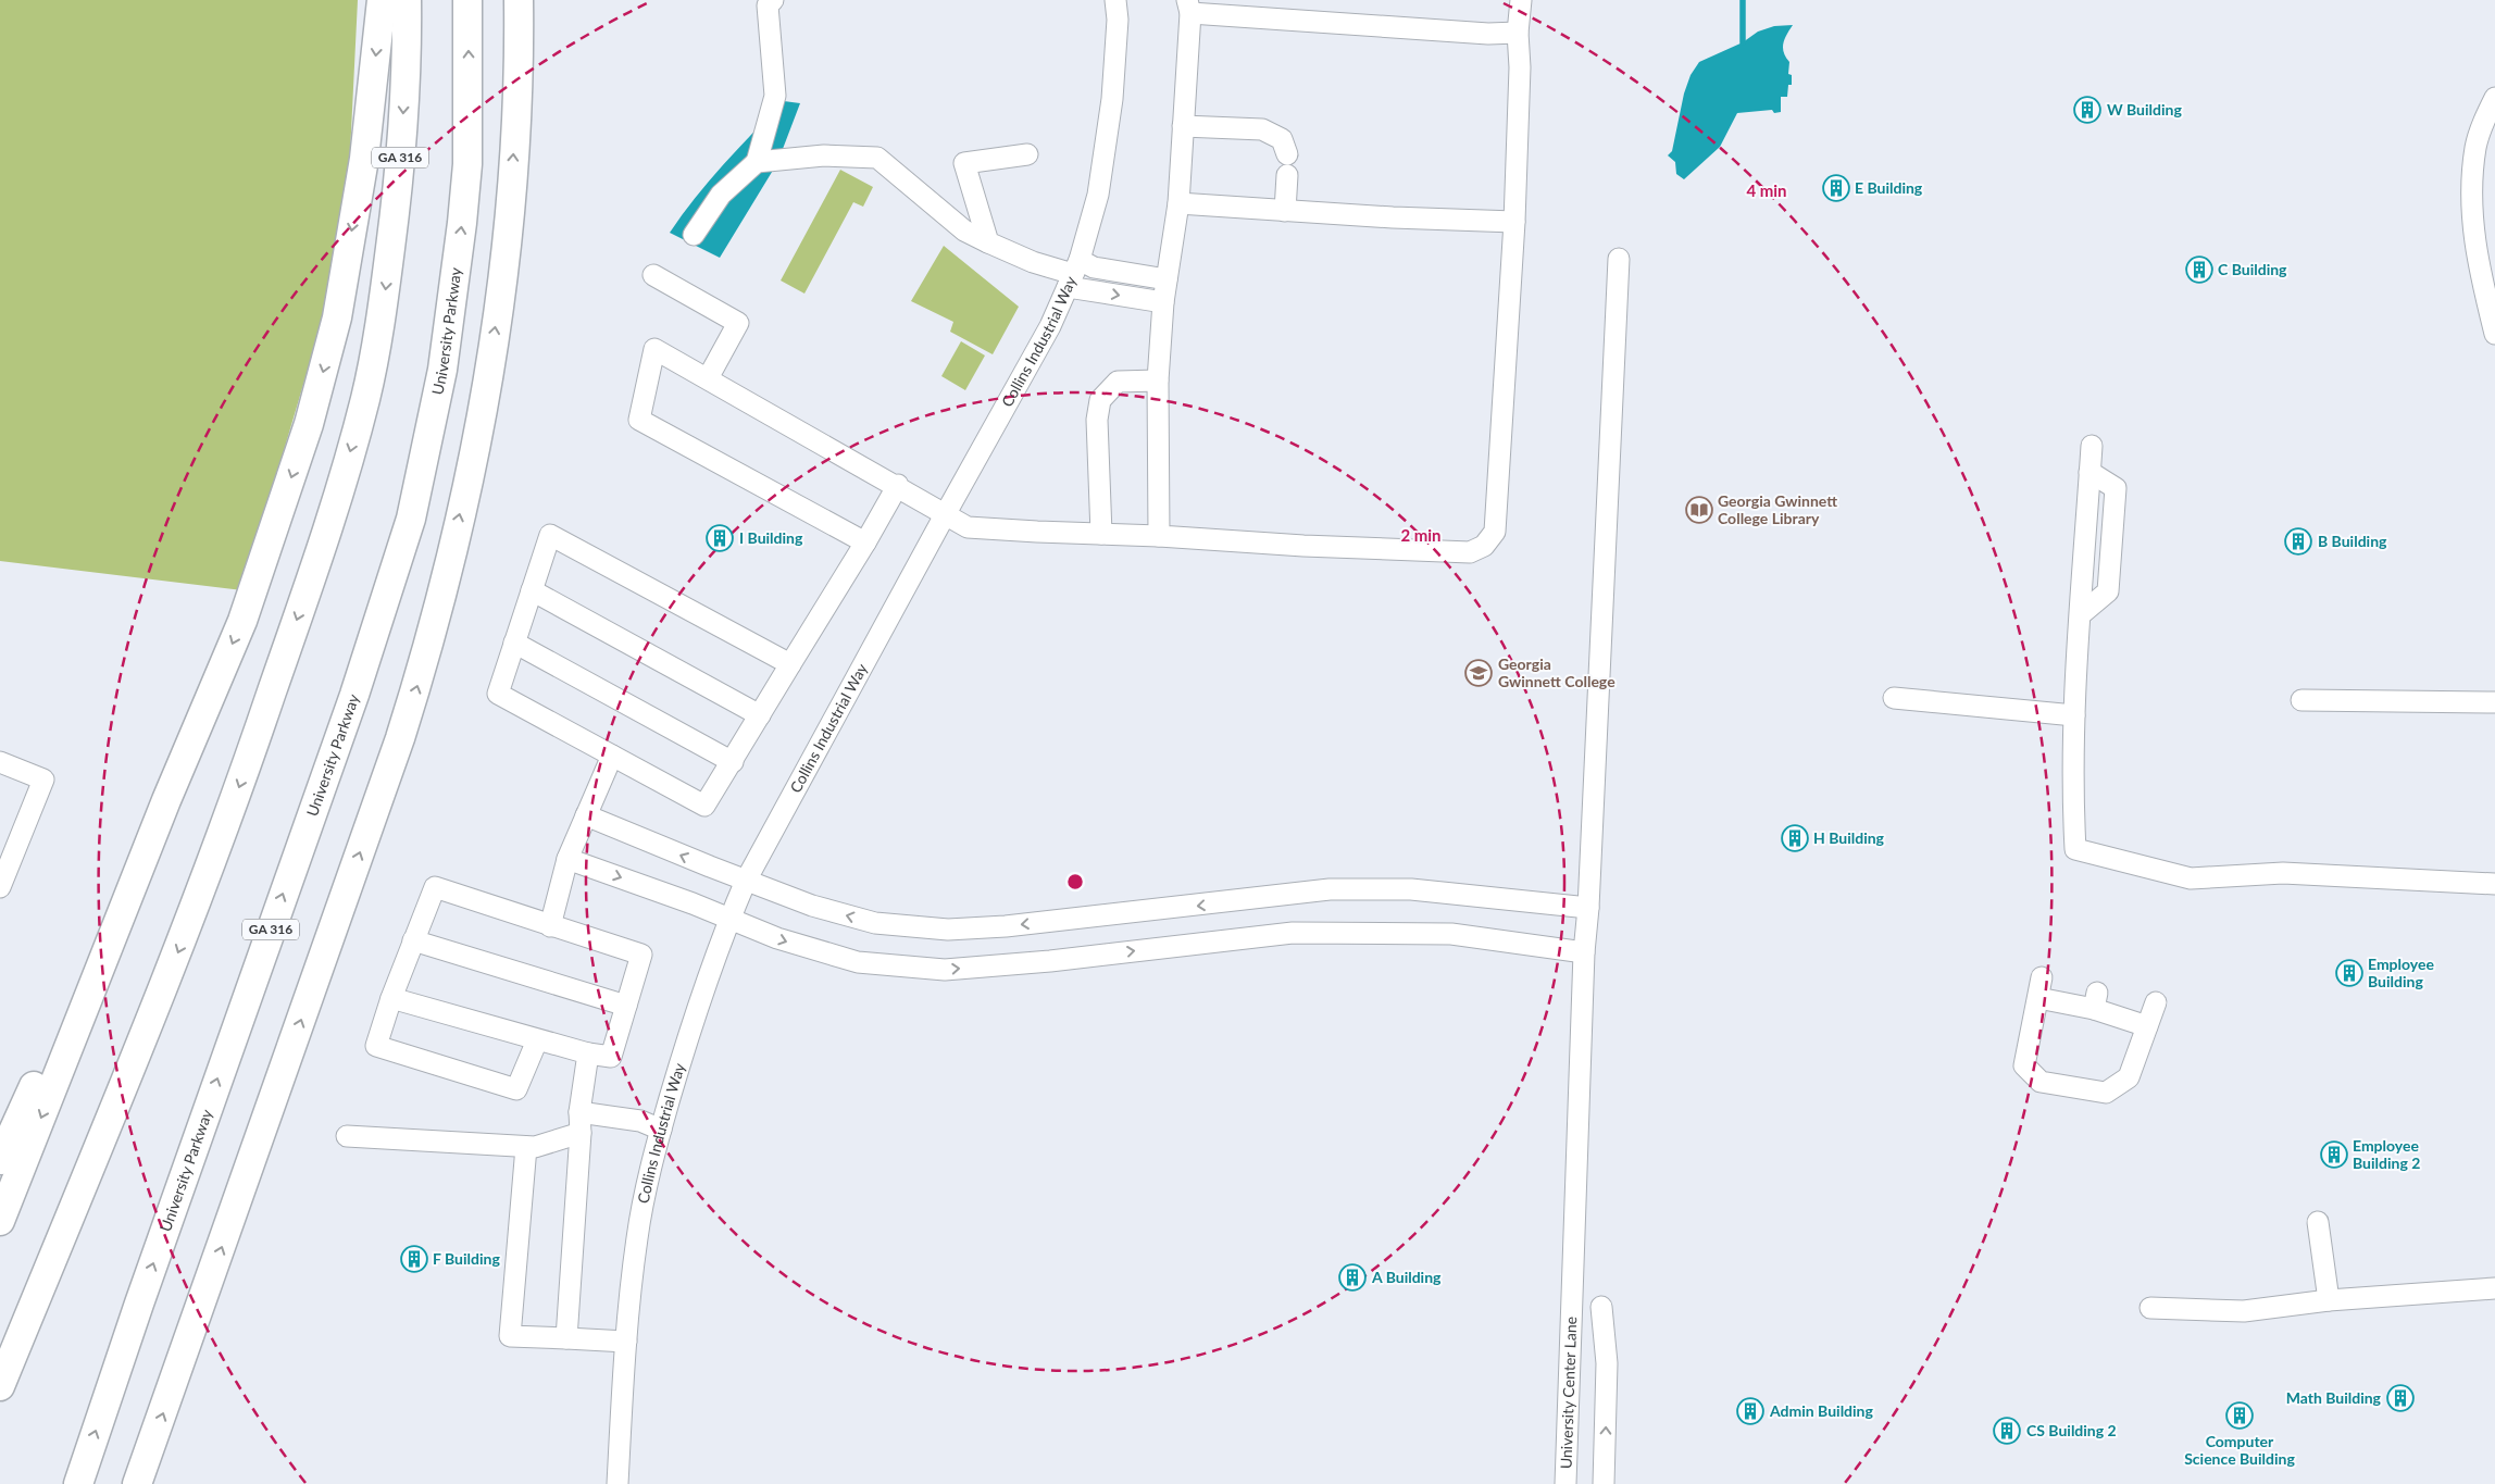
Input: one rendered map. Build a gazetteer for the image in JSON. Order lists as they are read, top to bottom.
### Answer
{
  "streets": {
    "highway": ["GA 316", "University Parkway"],
    "street": ["Collins Industrial Way", "University Center Lane"]
  },
  "places": {
    "building": [
      "W Building",
      "E Building",
      "C Building",
      "I Building",
      "B Building",
      "H Building",
      "Employee Building",
      "Employee Building 2",
      "F Building",
      "A Building",
      "Math Building",
      "Admin Building",
      "Computer Science Building",
      "CS Building 2"
    ],
    "library": ["Georgia Gwinnett College Library"],
    "school or university": ["Georgia Gwinnett College"]
  },
  "rings": ["4 min", "2 min"]
}
